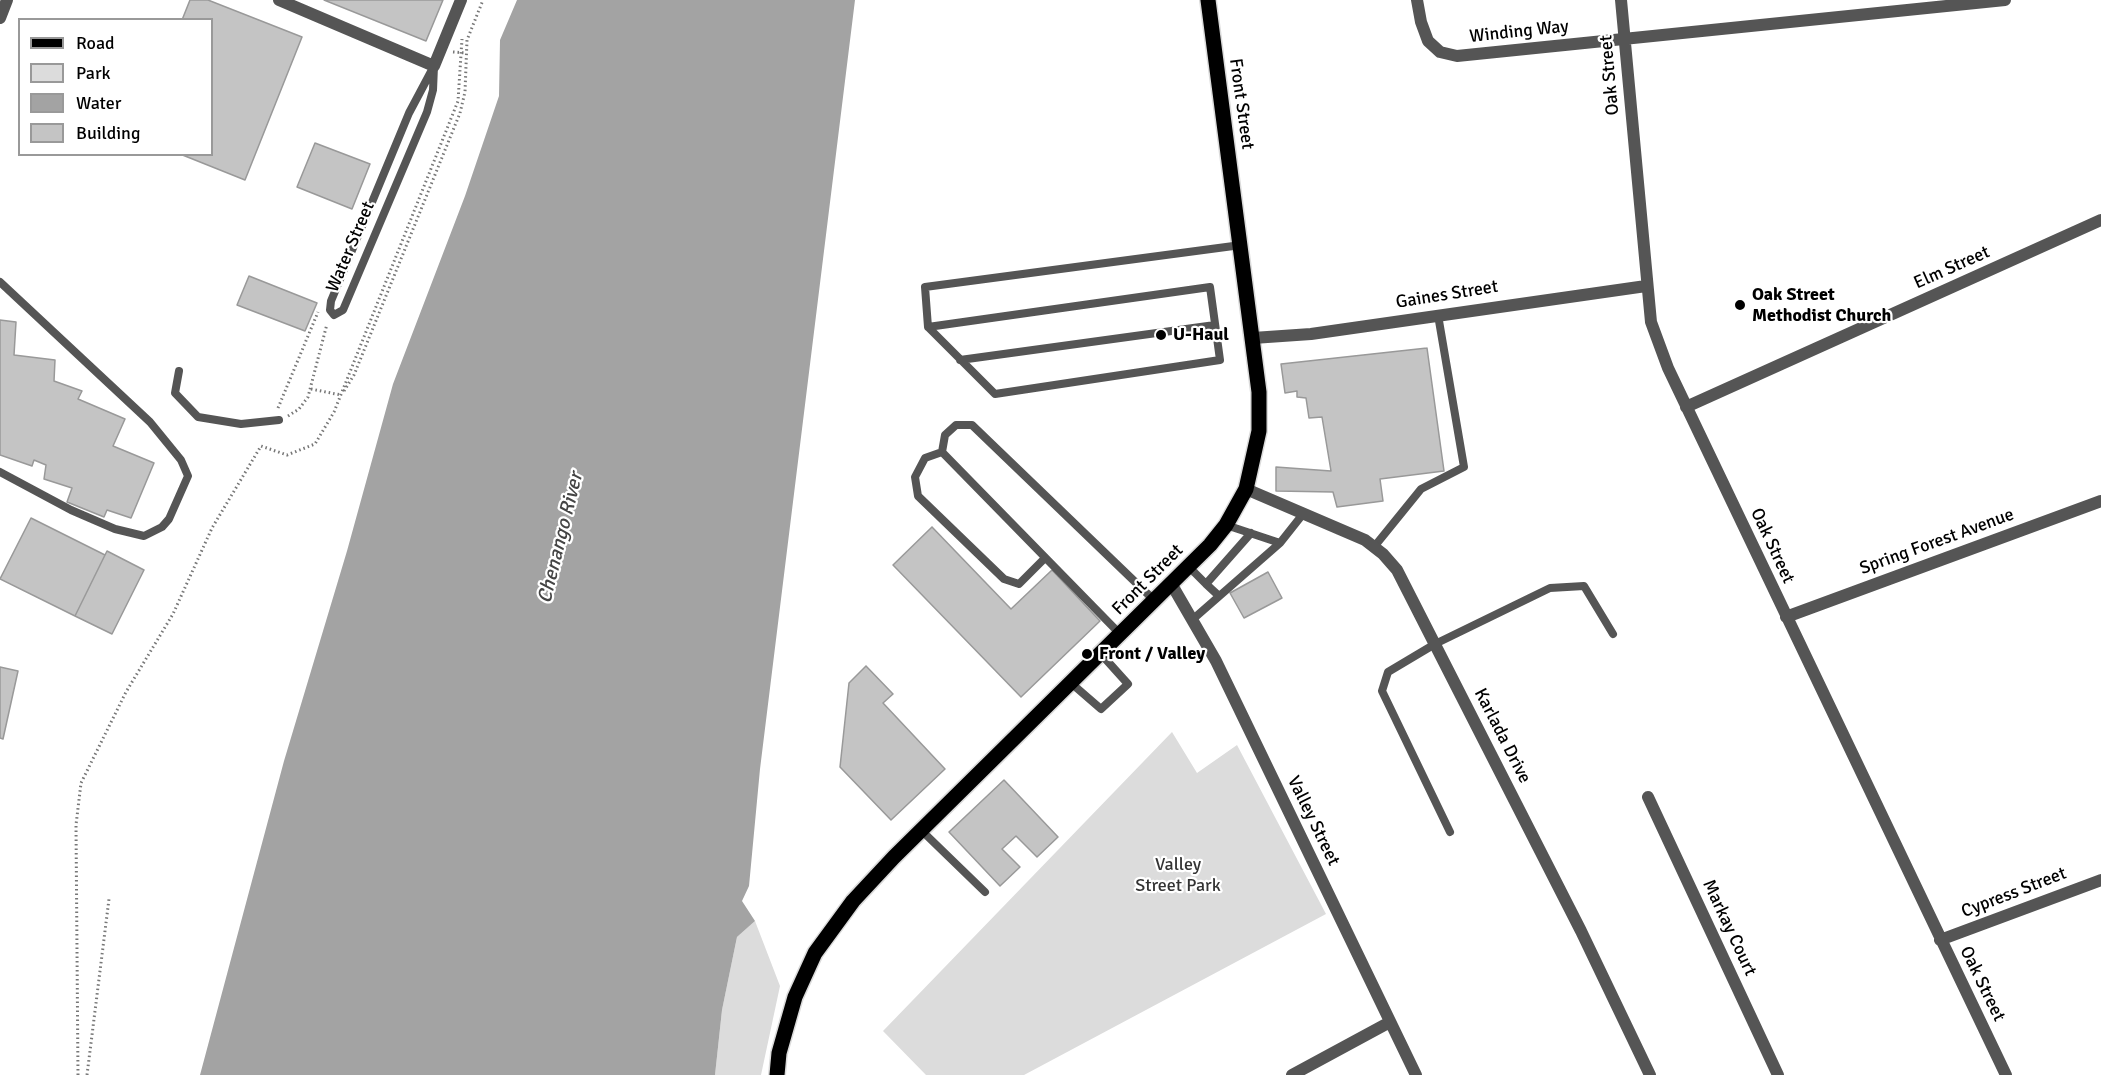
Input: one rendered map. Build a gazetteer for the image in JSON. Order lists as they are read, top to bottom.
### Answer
{
  "streets": {
    "main road": ["Front Street"],
    "street": [
      "Winding Way",
      "Oak Street",
      "Water Street",
      "Elm Street",
      "Gaines Street",
      "Spring Forest Avenue",
      "Karlada Drive",
      "Valley Street",
      "Cypress Street",
      "Markay Court"
    ]
  },
  "crossings": [
    ["Winding Way", "Oak Street"],
    ["Oak Street", "Elm Street"],
    ["Oak Street", "Gaines Street"],
    ["Oak Street", "Spring Forest Avenue"],
    ["Oak Street", "Cypress Street"],
    ["Front Street", "Gaines Street"],
    ["Front Street", "Karlada Drive"],
    ["Front Street", "Valley Street"]
  ],
  "water": ["Chenango River"],
  "parks": ["Valley Street Park"],
  "places": ["Oak Street Methodist Church", "U-Haul", "Front / Valley"],
  "legend": [
    "Road",
    "Park",
    "Water",
    "Building"
  ]
}
